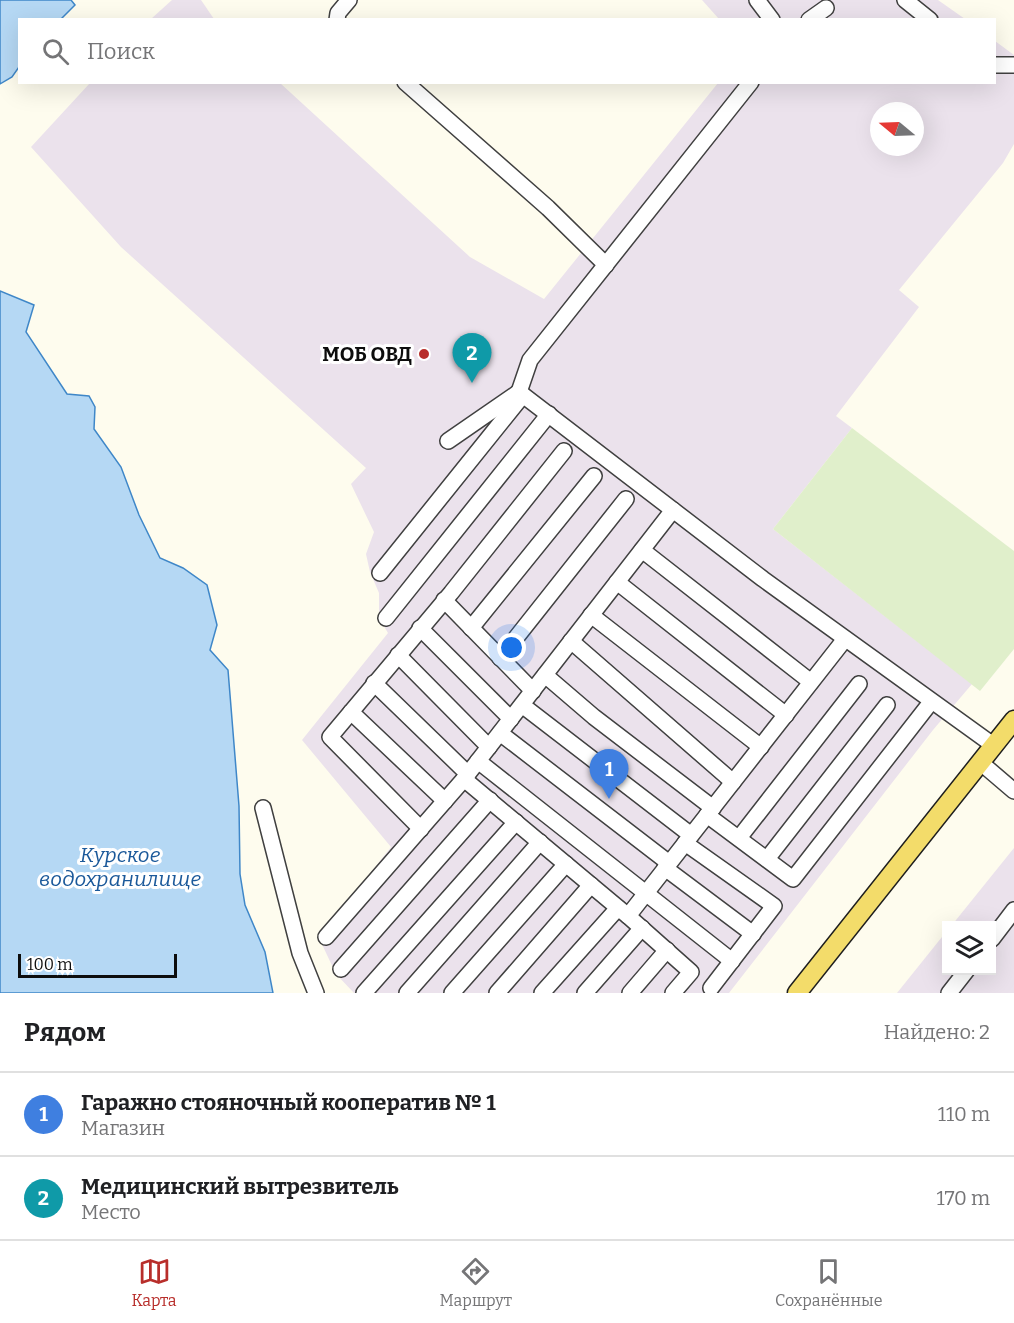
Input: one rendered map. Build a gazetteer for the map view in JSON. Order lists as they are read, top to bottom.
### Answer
{
  "water": ["Курское водохранилище"],
  "places": ["МОБ ОВД"],
  "scale_bar": "100 m",
  "north": "left",
  "page": {
    "search": "Поиск",
    "pins": ["2", "1"],
    "scale": "100 m",
    "heading": ["Рядом", "Найдено: 2"],
    "list": [
      {
        "mark": "1",
        "name": "Гаражно стояночный кооператив № 1",
        "note": "Магазин",
        "value": "110 m"
      },
      {
        "mark": "2",
        "name": "Медицинский вытрезвитель",
        "note": "Место",
        "value": "170 m"
      }
    ],
    "nav": ["Карта", "Маршрут", "Сохранённые"]
  }
}
